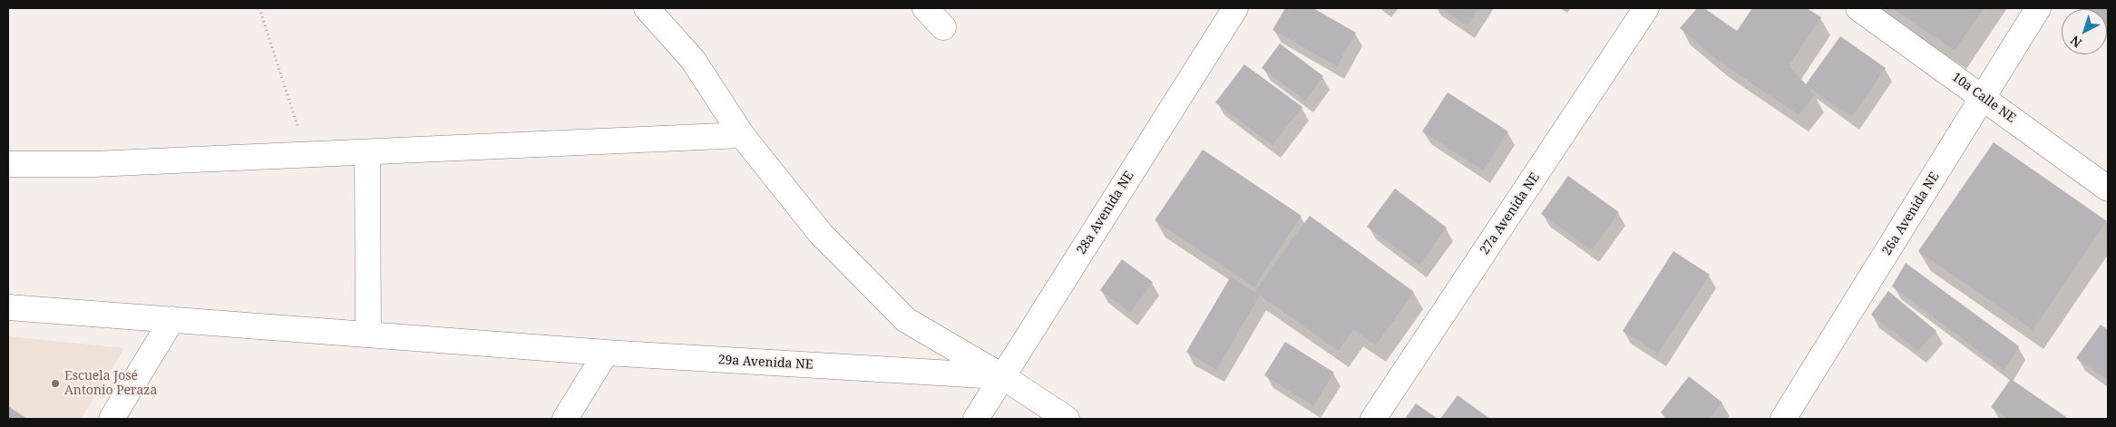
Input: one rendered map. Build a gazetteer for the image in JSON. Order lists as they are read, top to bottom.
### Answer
{
  "streets": {
    "street": [
      "10a Calle NE",
      "28a Avenida NE",
      "27a Avenida NE",
      "26a Avenida NE",
      "29a Avenida NE"
    ]
  },
  "crossings": [
    ["10a Calle NE", "26a Avenida NE"],
    ["28a Avenida NE", "29a Avenida NE"]
  ],
  "places": ["Escuela José Antonio Peraza"],
  "north": "bottom left"
}
